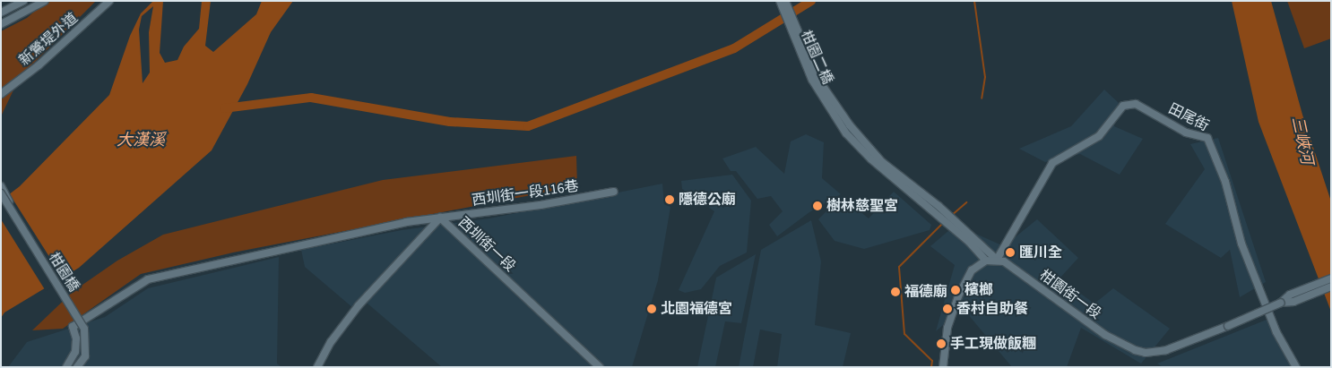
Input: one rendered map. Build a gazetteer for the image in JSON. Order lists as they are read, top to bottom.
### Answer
{
  "streets": {
    "street": [
      "新鶯堤外道",
      "柑園二橋",
      "田尾街",
      "西圳街一段116巷",
      "西圳街一段",
      "柑園橋",
      "柑園街一段"
    ]
  },
  "crossings": [
    ["柑園二橋", "柑園街一段"],
    ["田尾街", "柑園街一段"],
    ["西圳街一段116巷", "西圳街一段"]
  ],
  "water": ["大漢溪", "三峽河"],
  "places": [
    "隱德公廟",
    "樹林慈聖宮",
    "匯川全",
    "檳榔",
    "福德廟",
    "北園福德宮",
    "香村自助餐",
    "手工現做飯糰"
  ]
}
